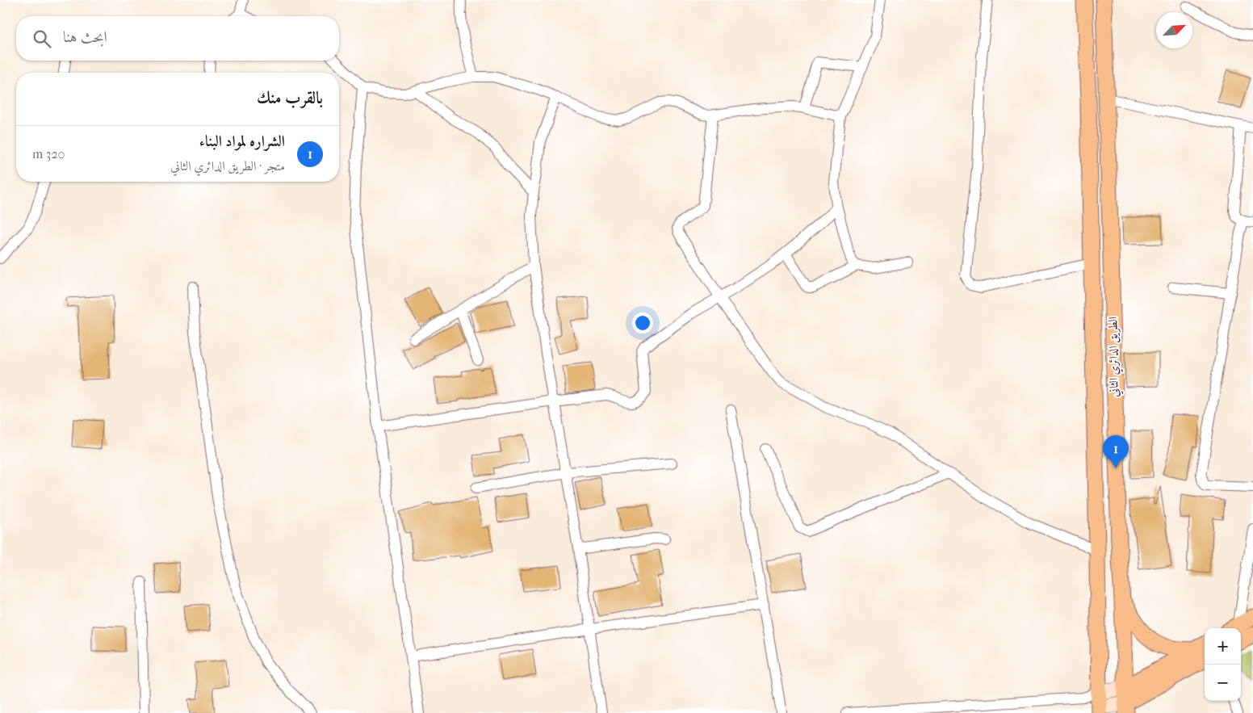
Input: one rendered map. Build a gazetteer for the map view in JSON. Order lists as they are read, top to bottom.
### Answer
{
  "streets": {
    "main road": ["الطريق الدائري الثاني"]
  },
  "north": "top right",
  "page": {
    "search": "ابحث هنا",
    "heading": "بالقرب منك",
    "list": [
      {
        "mark": "1",
        "name": "الشراره لمواد البناء",
        "note": "متجر · الطريق الدائري الثاني",
        "value": "320 m"
      }
    ],
    "pins": "1",
    "map_buttons": ["+", "−"]
  }
}
